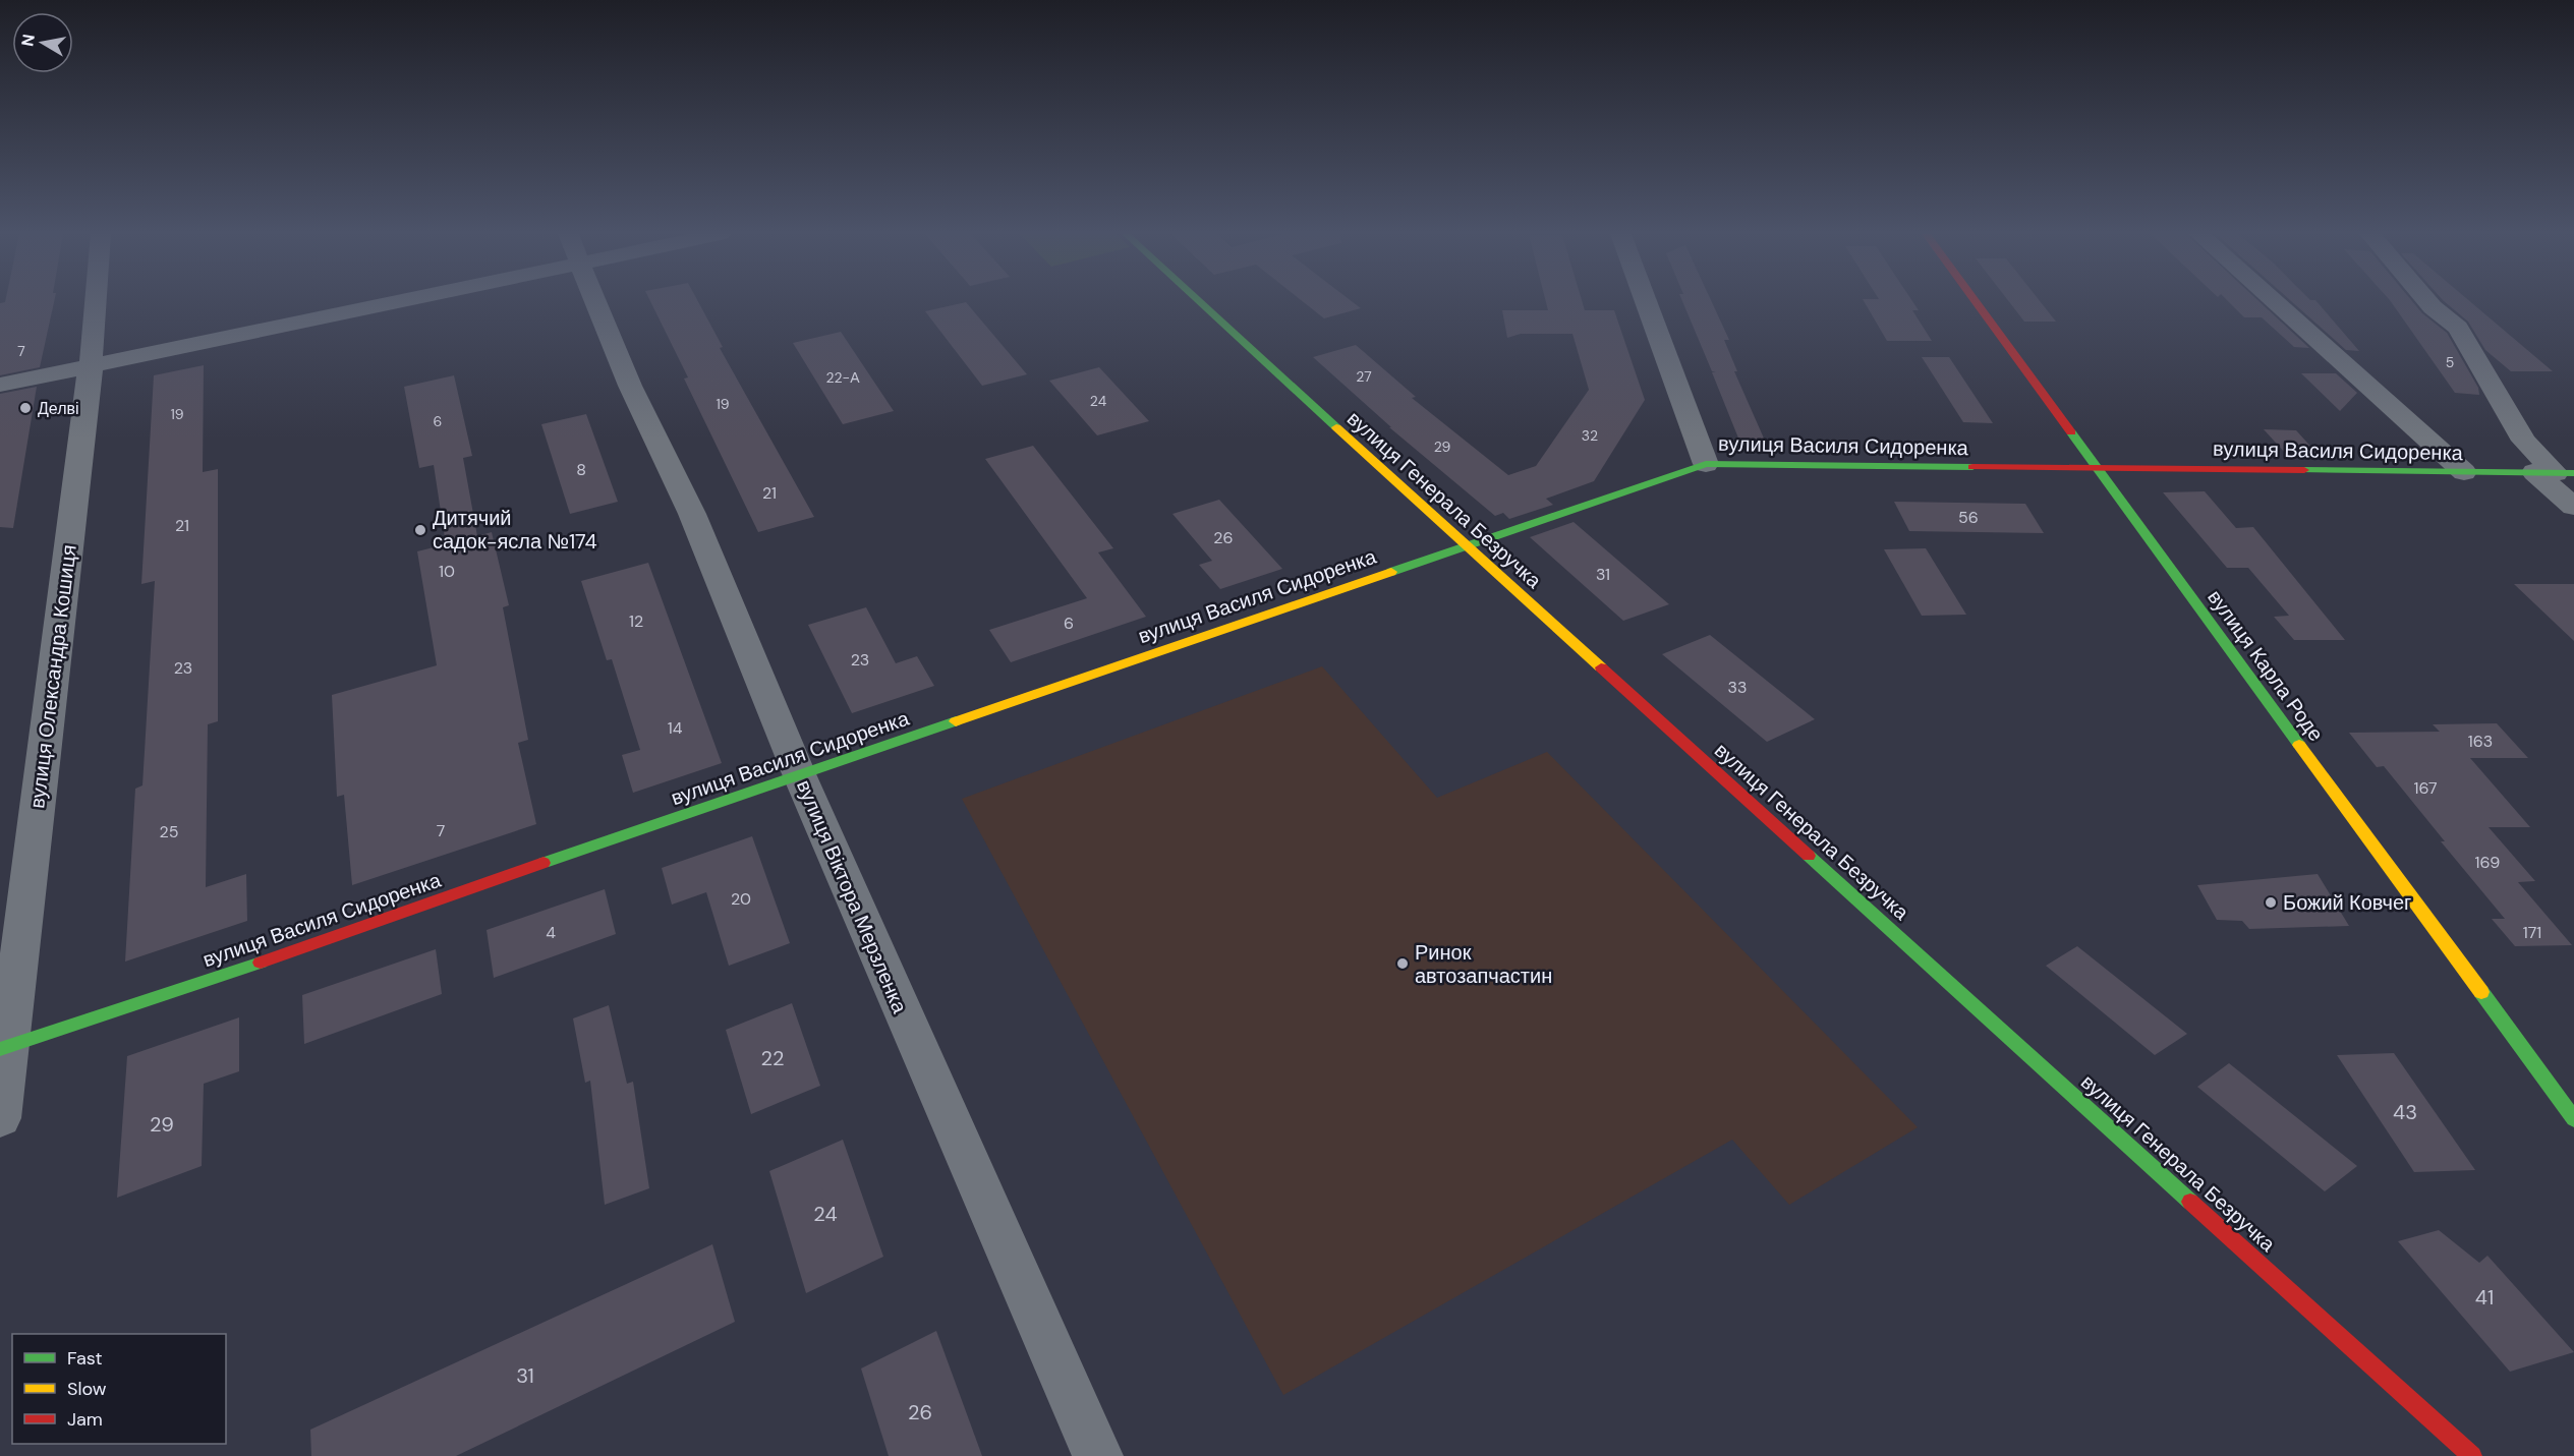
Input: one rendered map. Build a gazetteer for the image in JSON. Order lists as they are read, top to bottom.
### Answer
{
  "streets": {
    "street": [
      "вулиця Василя Сидоренка",
      "вулиця Генерала Безручка",
      "вулиця Карла Роде",
      "вулиця Олександра Кошиця",
      "вулиця Віктора Мерзленка"
    ]
  },
  "crossings": [
    ["вулиця Василя Сидоренка", "вулиця Генерала Безручка"],
    ["вулиця Василя Сидоренка", "вулиця Карла Роде"],
    ["вулиця Василя Сидоренка", "вулиця Олександра Кошиця"],
    ["вулиця Василя Сидоренка", "вулиця Віктора Мерзленка"]
  ],
  "places": [
    "Делві",
    "Дитячий садок-ясла №174",
    "Божий Ковчег",
    "Ринок автозапчастин"
  ],
  "house_numbers": [
    "7",
    "5",
    "27",
    "22-А",
    "24",
    "19",
    "19",
    "6",
    "32",
    "29",
    "8",
    "21",
    "56",
    "21",
    "26",
    "10",
    "31",
    "12",
    "6",
    "23",
    "23",
    "33",
    "14",
    "163",
    "167",
    "7",
    "25",
    "169",
    "20",
    "4",
    "171",
    "22",
    "43",
    "29",
    "24",
    "41",
    "31",
    "26"
  ],
  "legend": ["Fast", "Slow", "Jam"],
  "north": "left"
}
